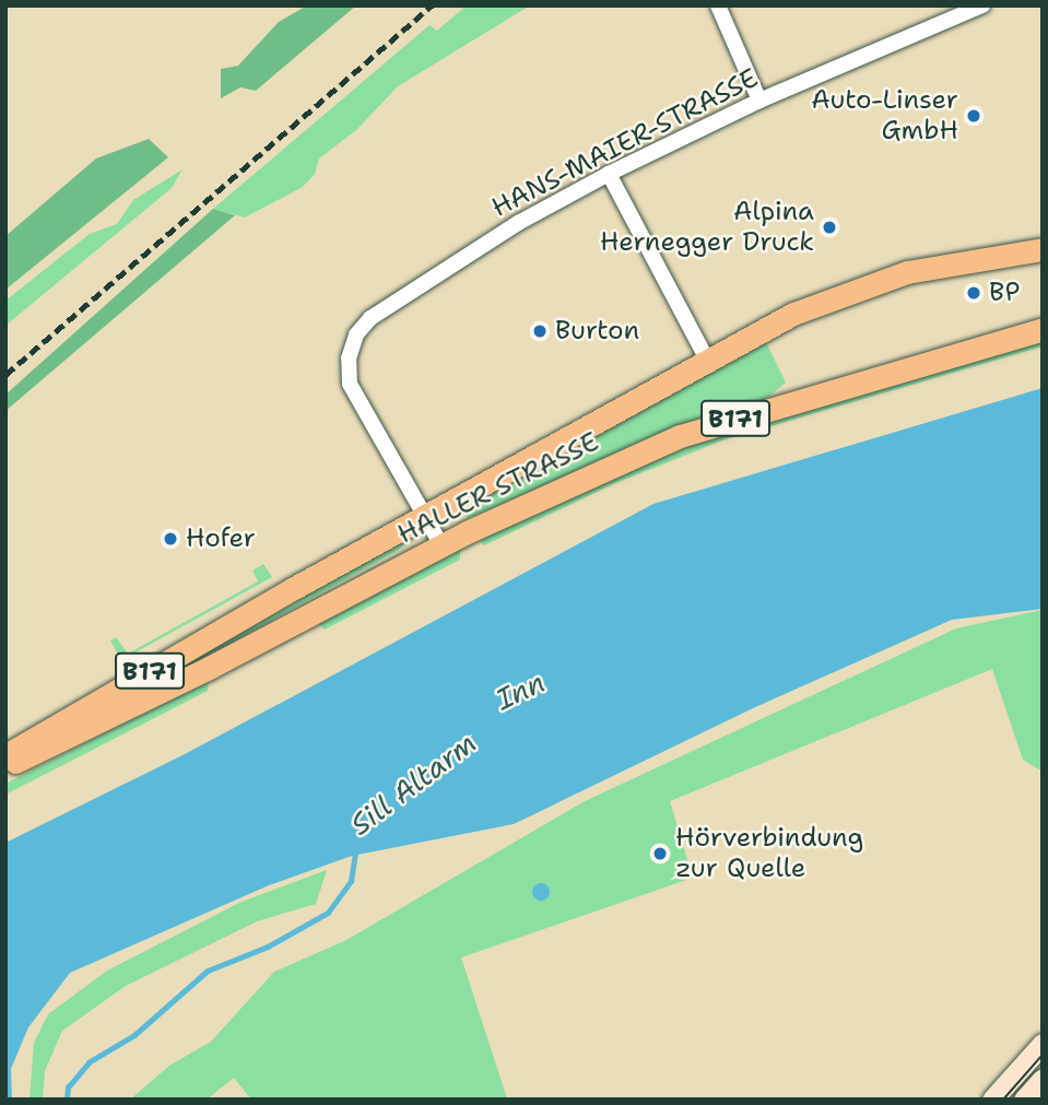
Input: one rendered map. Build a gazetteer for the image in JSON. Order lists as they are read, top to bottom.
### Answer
{
  "streets": {
    "main road": ["B171", "HALLER STRASSE"],
    "street": ["HANS-MAIER-STRASSE"]
  },
  "crossings": [
    ["HANS-MAIER-STRASSE", "HALLER STRASSE"]
  ],
  "water": ["Inn", "Sill Altarm"],
  "places": [
    "Auto-Linser GmbH",
    "Alpina Hernegger Druck",
    "BP",
    "Burton",
    "Hofer",
    "Hörverbindung zur Quelle"
  ]
}
